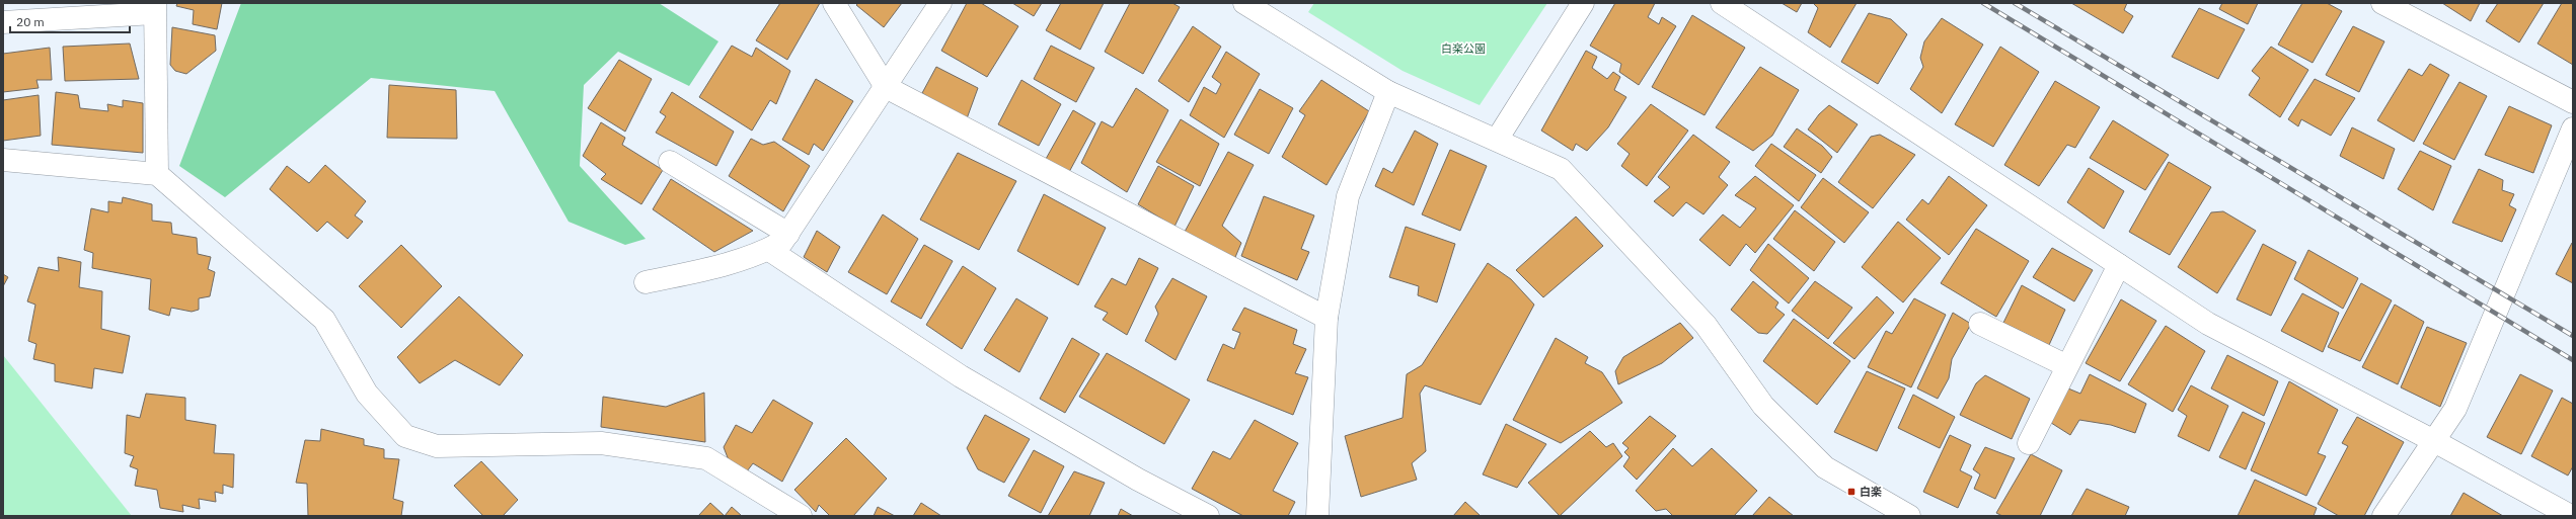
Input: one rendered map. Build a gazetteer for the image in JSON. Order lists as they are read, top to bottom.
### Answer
{
  "parks": ["白楽公園"],
  "places": {
    "transit": ["白楽"]
  },
  "scale_bar": "20 m"
}
